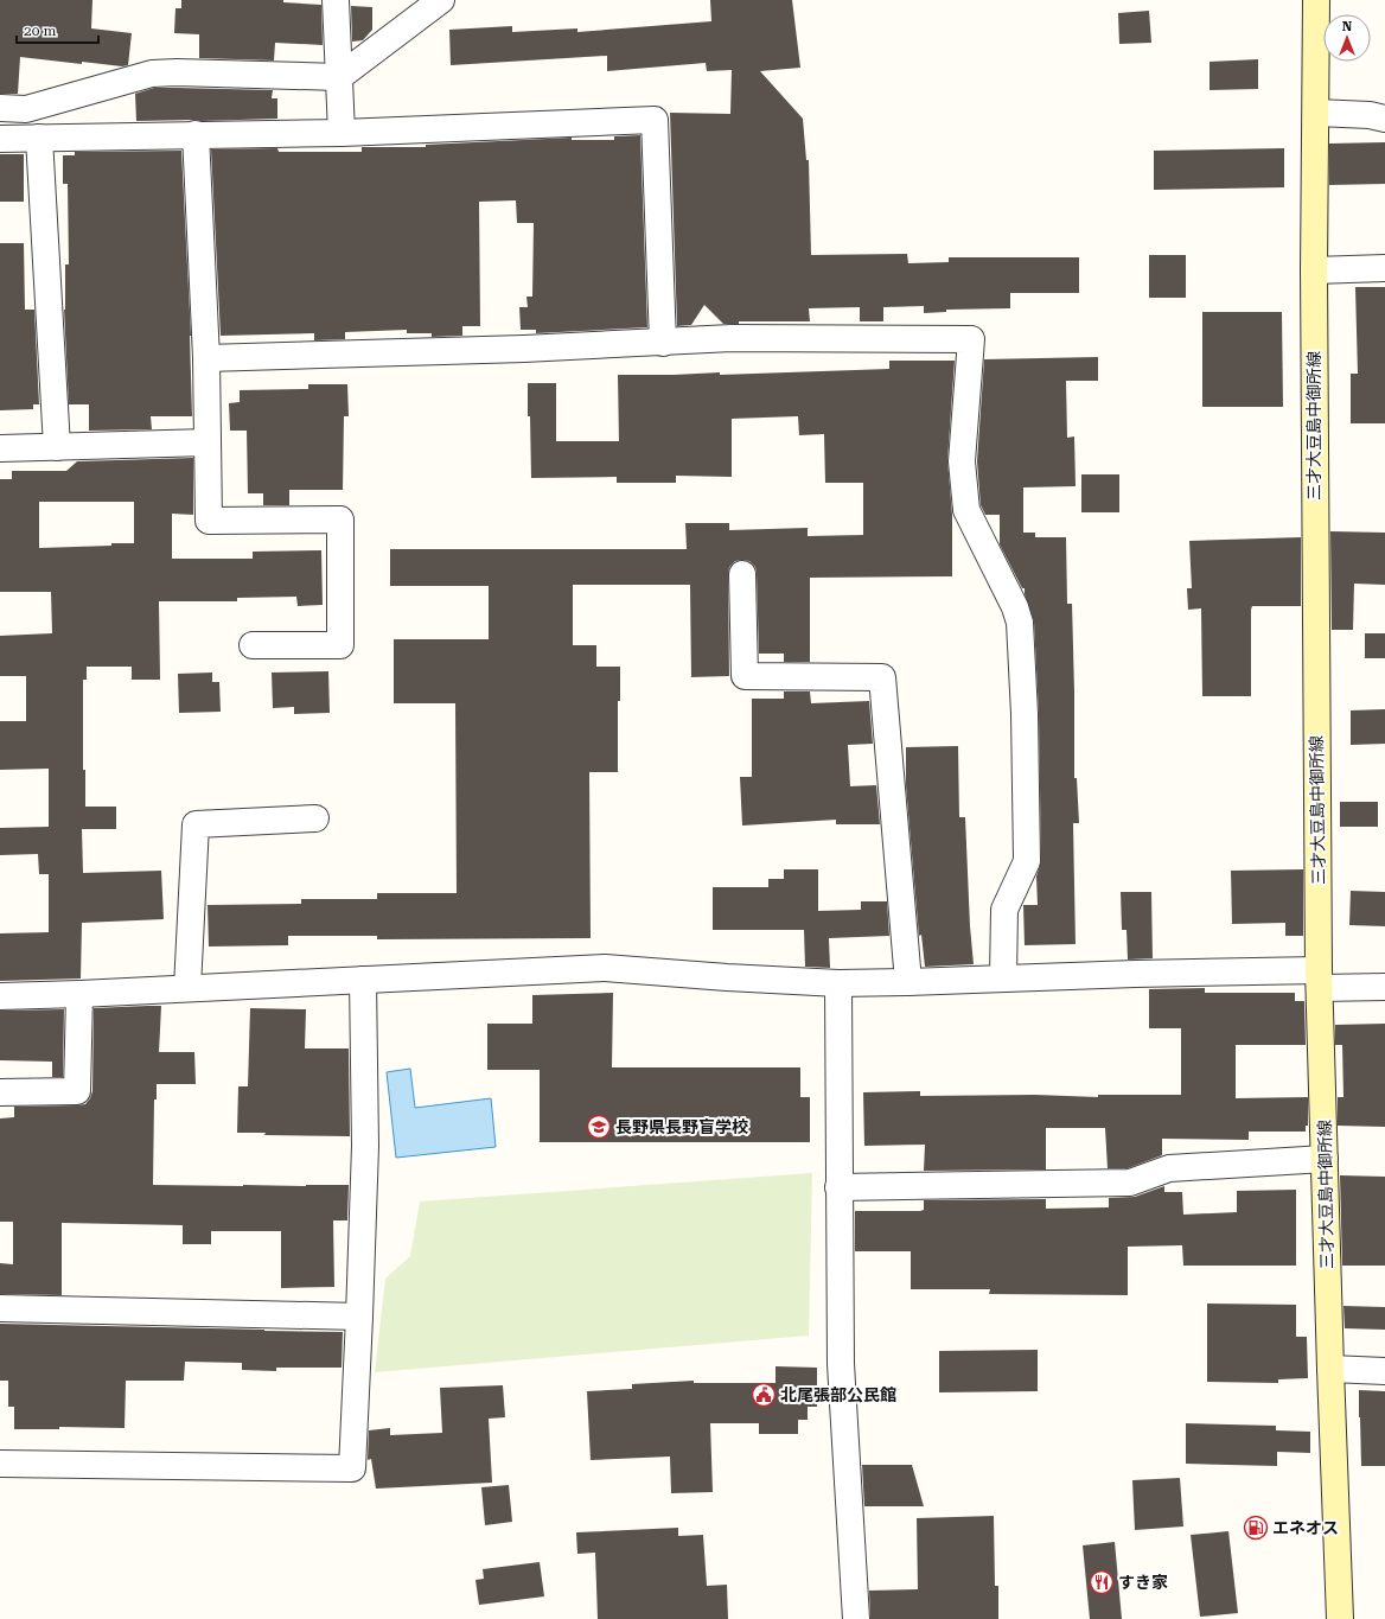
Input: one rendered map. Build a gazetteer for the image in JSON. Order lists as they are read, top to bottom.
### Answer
{
  "streets": {
    "main road": ["三才大豆島中御所線"]
  },
  "places": {
    "school or university": ["長野県長野盲学校"],
    "public building": ["北尾張部公民館"],
    "fuel station": ["エネオス"],
    "restaurant": ["すき家"]
  },
  "scale_bar": "20 m",
  "north": "top"
}
